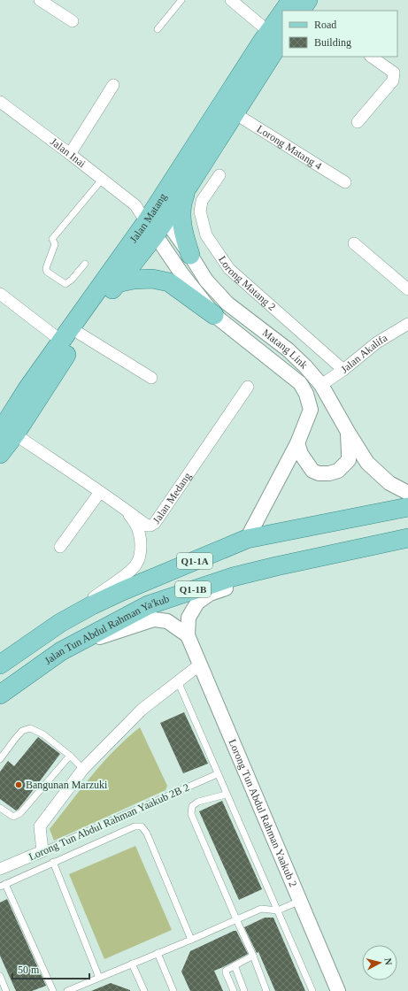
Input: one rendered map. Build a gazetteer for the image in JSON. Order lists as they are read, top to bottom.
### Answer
{
  "streets": {
    "main road": [
      "Jalan Matang",
      "Q1-1A",
      "Q1-1B",
      "Jalan Tun Abdul Rahman Ya'kub"
    ],
    "street": [
      "Lorong Matang 4",
      "Jalan Inai",
      "Lorong Matang 2",
      "Matang Link",
      "Jalan Akalifa",
      "Jalan Medang",
      "Lorong Tun Abdul Rahman Yaakub 2",
      "Lorong Tun Abdul Rahman Yaakub 2B 2"
    ]
  },
  "crossings": [
    ["Lorong Matang 4", "Jalan Matang"],
    ["Jalan Inai", "Jalan Matang"],
    ["Jalan Inai", "Matang Link"],
    ["Jalan Matang", "Matang Link"],
    ["Jalan Matang", "Jalan Medang"],
    ["Lorong Matang 2", "Jalan Akalifa"],
    ["Matang Link", "Jalan Akalifa"],
    ["Matang Link", "Q1-1A"]
  ],
  "places": ["Bangunan Marzuki"],
  "legend": ["Road", "Building"],
  "scale_bar": "50 m",
  "north": "right"
}
